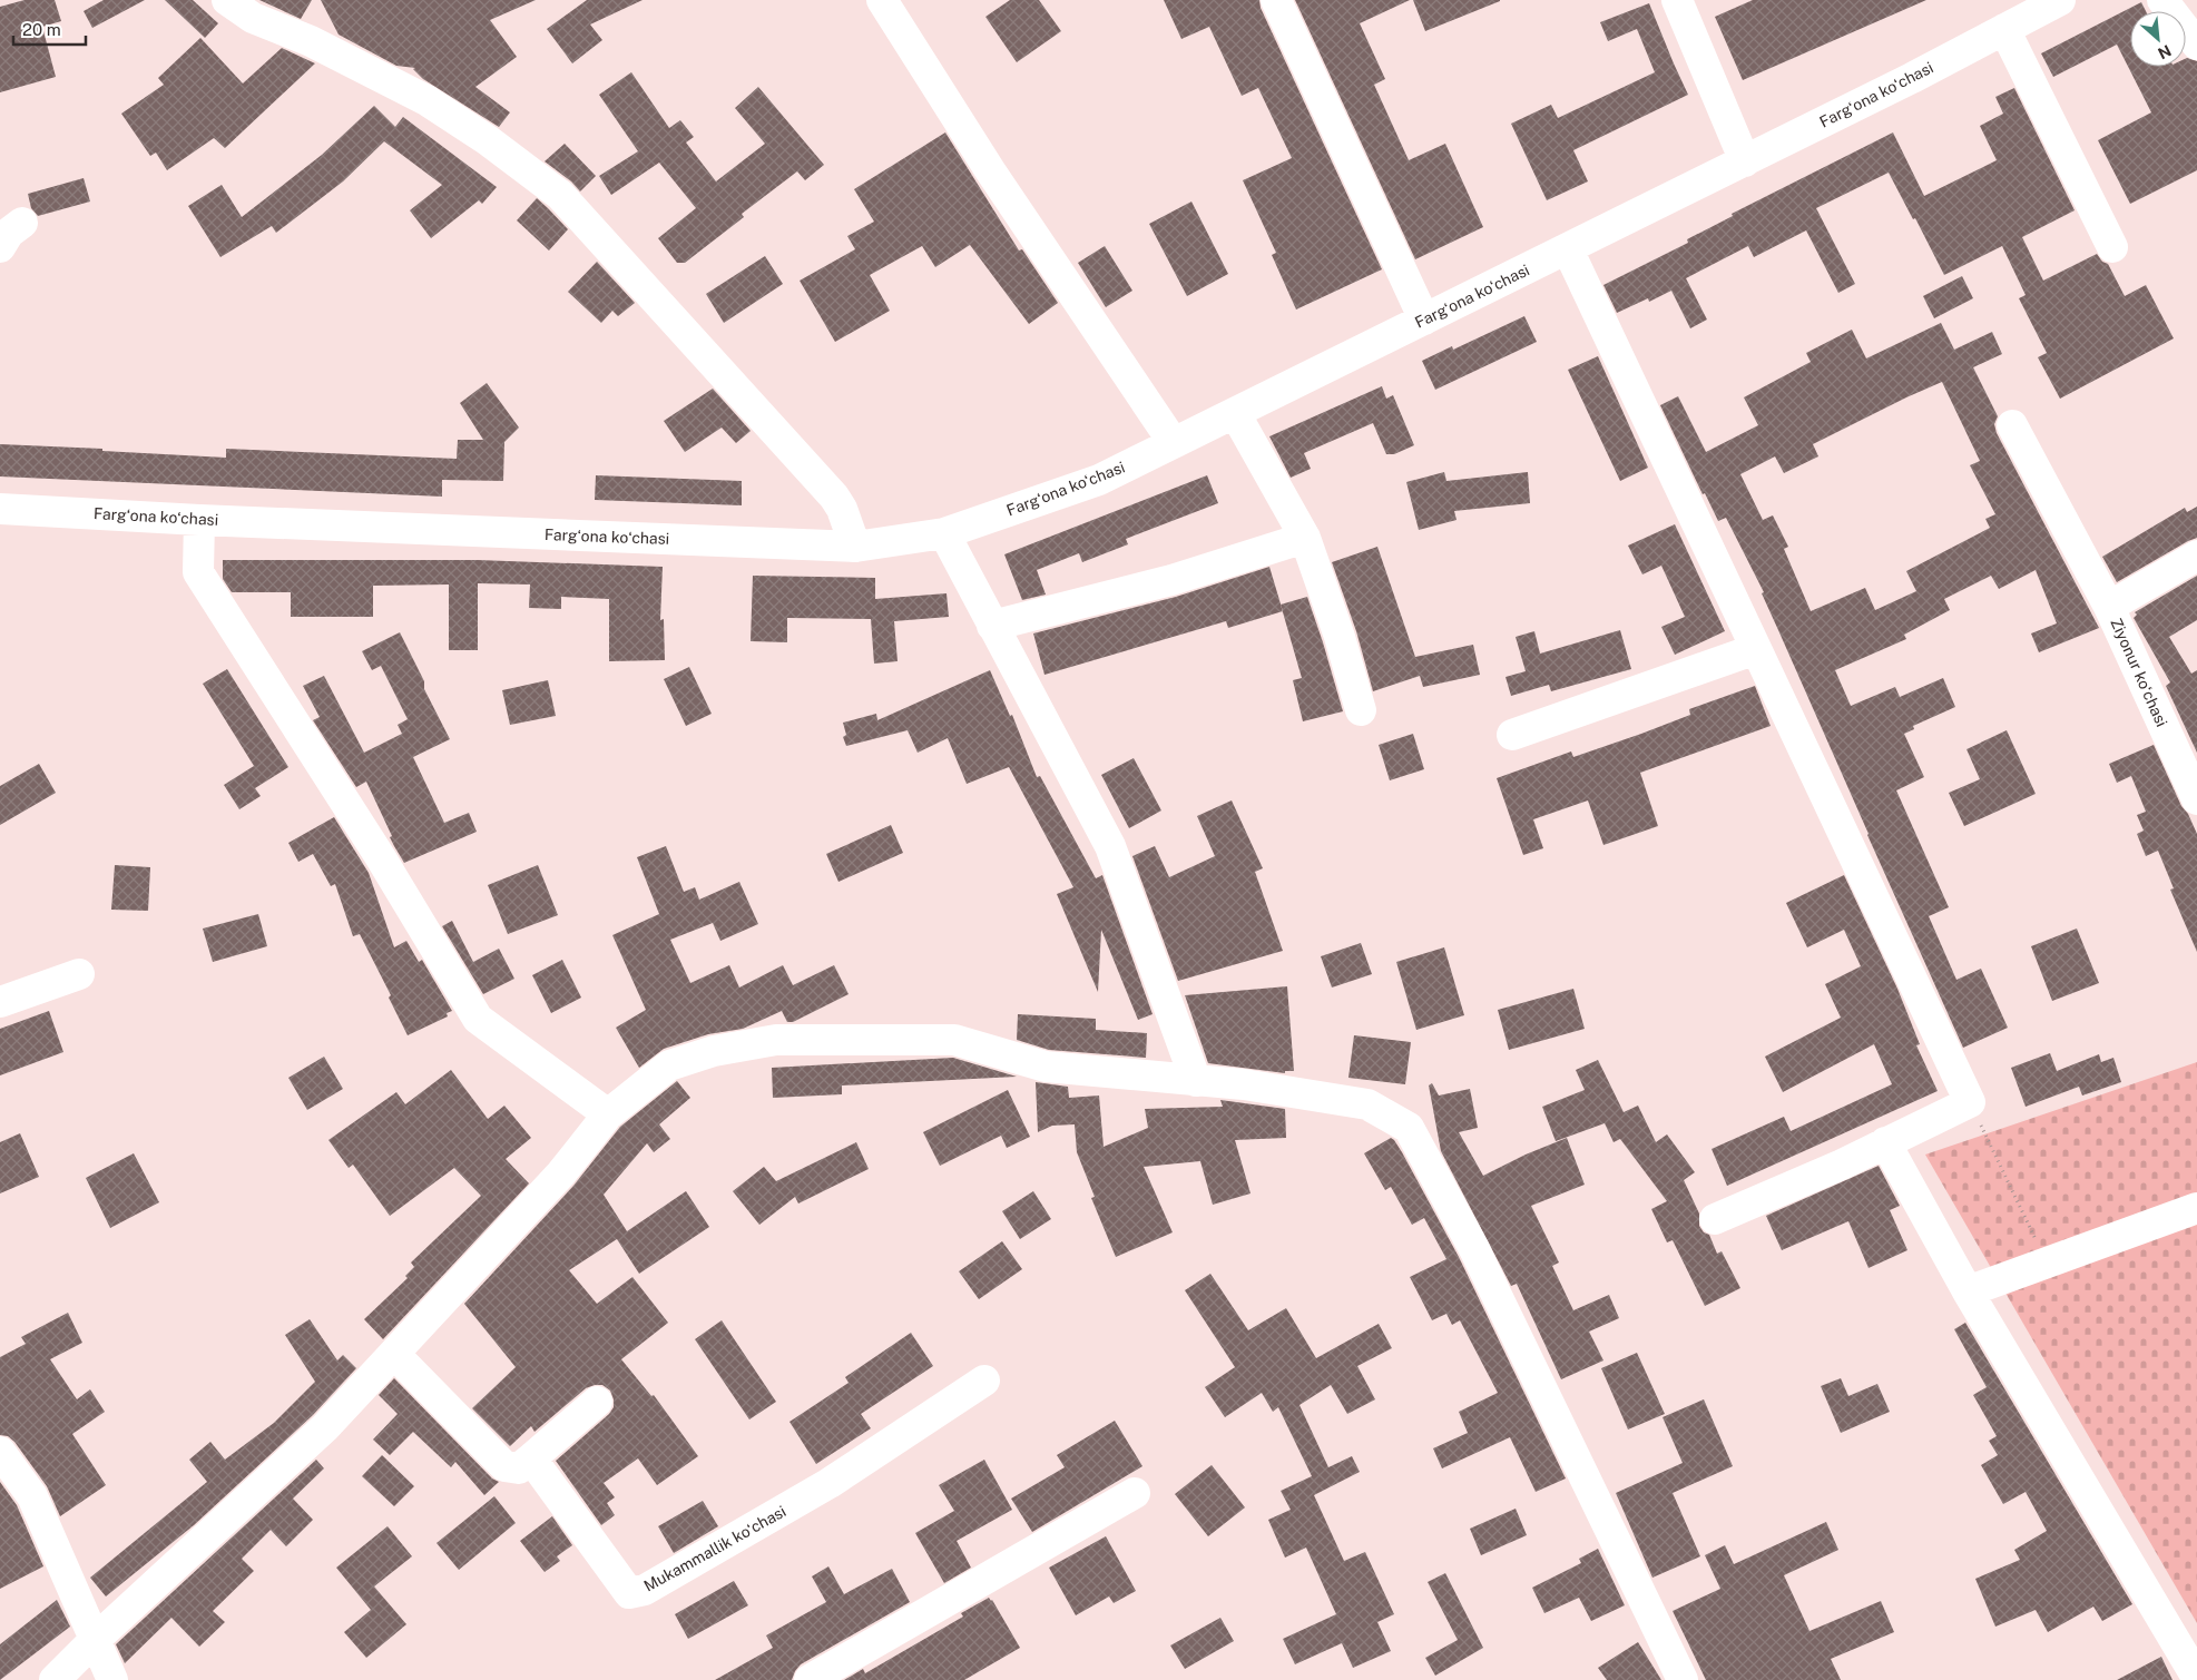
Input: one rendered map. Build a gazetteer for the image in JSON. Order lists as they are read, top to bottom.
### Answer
{
  "streets": {
    "street": ["Fargʻona koʻchasi", "Ziyonur koʻchasi", "Mukammallik koʻchasi"]
  },
  "scale_bar": "20 m",
  "north": "bottom right"
}
